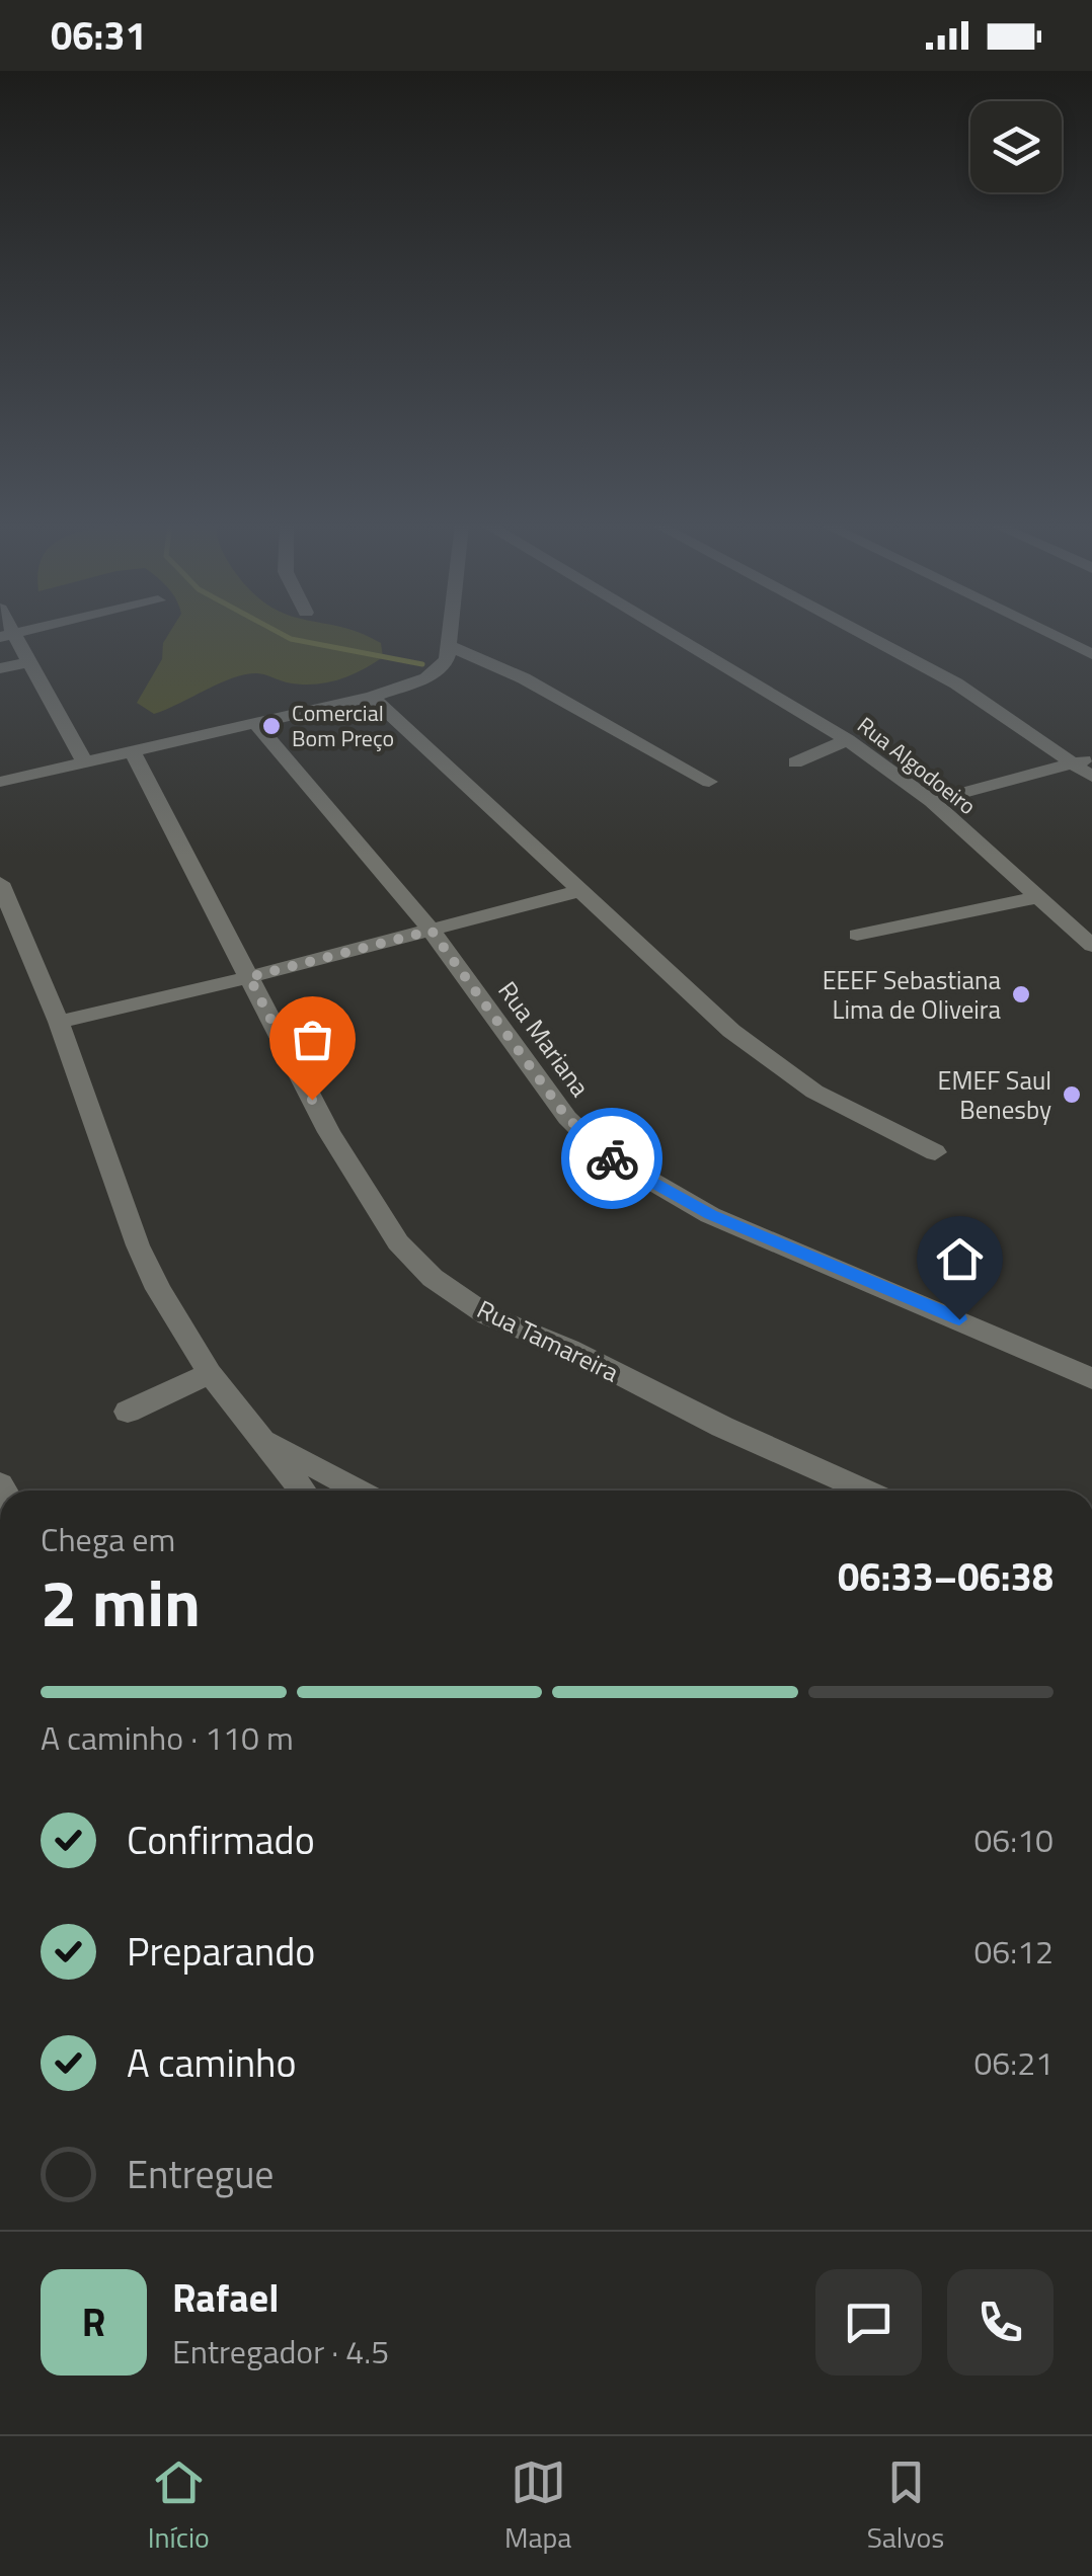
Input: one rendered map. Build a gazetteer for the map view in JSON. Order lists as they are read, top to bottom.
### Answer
{
  "streets": {
    "street": ["Rua Algodoeiro", "Rua Mariana", "Rua Tamareira"]
  },
  "places": ["Comercial Bom Preço", "EEEF Sebastiana Lima de Oliveira", "EMEF Saul Benesby"],
  "page": {
    "status": "06:31",
    "heading": ["2 min", "Chega em", "06:33–06:38"],
    "panel": ["Rafael", "Entregador · 4.5"],
    "bar": "A caminho · 110 m",
    "list": [
      ["Confirmado", "06:10"],
      ["Preparando", "06:12"],
      ["A caminho", "06:21"],
      "Entregue"
    ],
    "round": "R",
    "tabs": ["Início", "Mapa", "Salvos"]
  }
}
